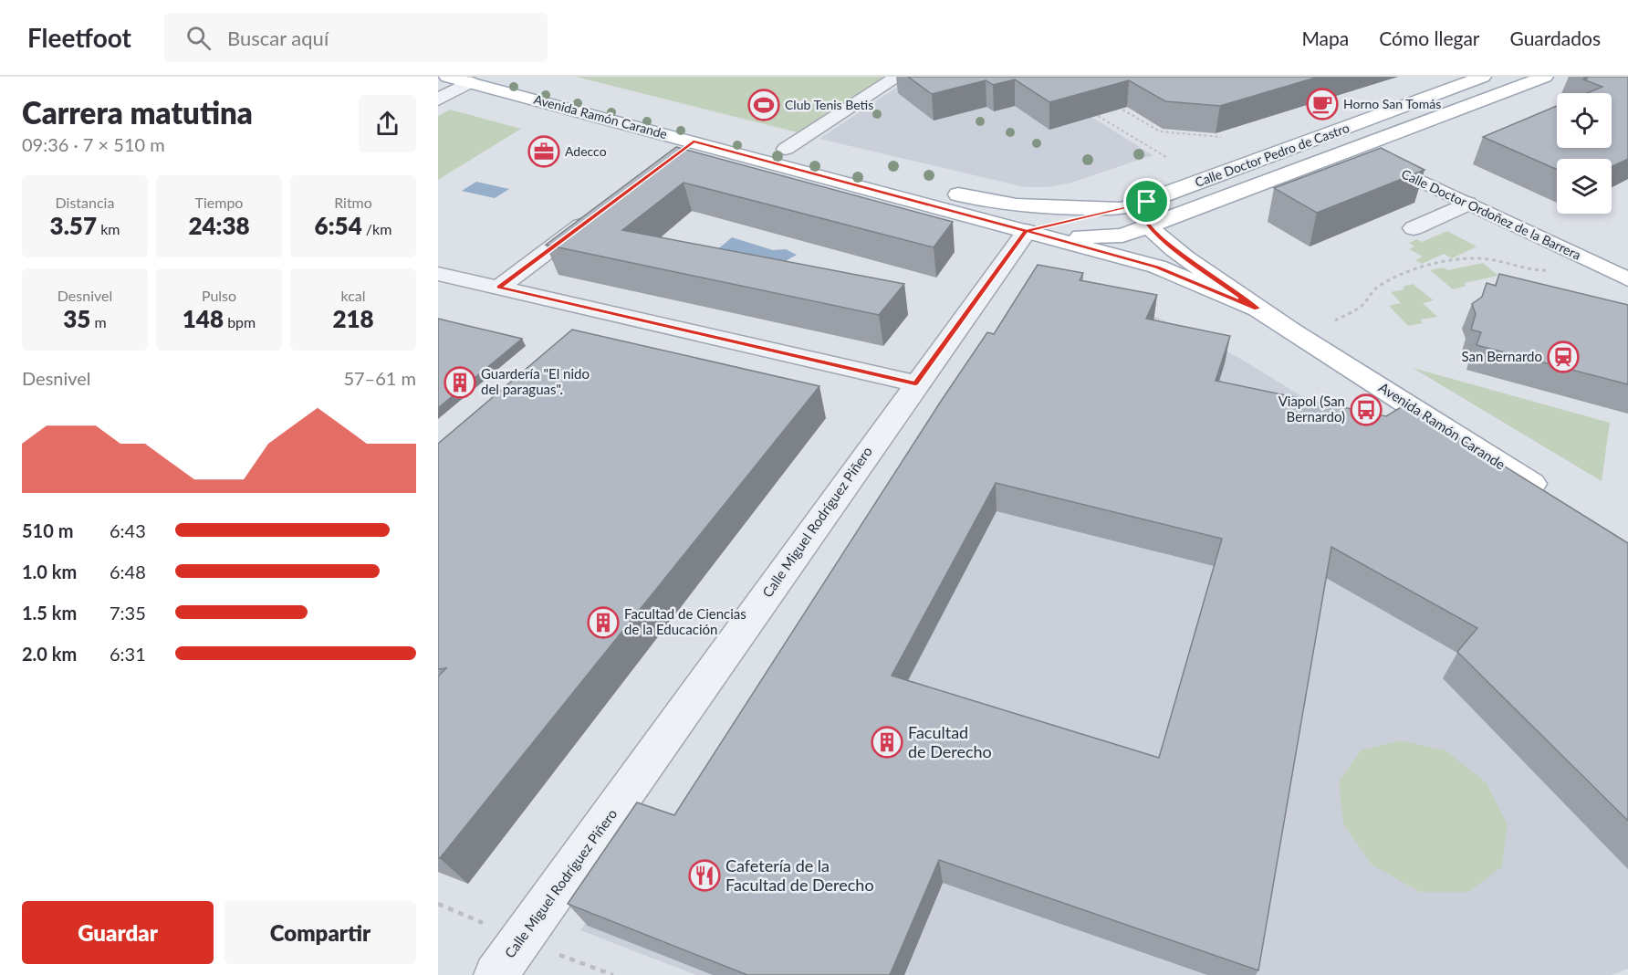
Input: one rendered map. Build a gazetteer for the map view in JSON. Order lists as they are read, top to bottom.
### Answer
{
  "streets": {
    "main road": ["Avenida Ramón Carande", "Calle Doctor Pedro de Castro", "Calle Doctor Ordoñez de la Barrera"],
    "street": ["Calle Miguel Rodríguez Piñero"]
  },
  "crossings": [
    ["Avenida Ramón Carande", "Calle Doctor Pedro de Castro"],
    ["Avenida Ramón Carande", "Calle Miguel Rodríguez Piñero"],
    ["Calle Doctor Pedro de Castro", "Calle Doctor Ordoñez de la Barrera"],
    ["Calle Doctor Pedro de Castro", "Calle Miguel Rodríguez Piñero"]
  ],
  "places": {
    "cafe": ["Horno San Tomás"],
    "sports": ["Club Tenis Betis"],
    "office": ["Adecco"],
    "station": ["San Bernardo"],
    "building": ["Guardería \"El nido del paraguas\".", "Facultad de Ciencias de la Educación", "Facultad de Derecho"],
    "bus stop": ["Viapol (San Bernardo)"],
    "restaurant": ["Cafetería de la Facultad de Derecho"]
  },
  "page": {
    "header": "Fleetfoot",
    "search": "Buscar aquí",
    "nav": ["Mapa", "Cómo llegar", "Guardados"],
    "heading": ["Carrera matutina", "09:36 · 7 × 510 m"],
    "stats": [
      ["Distancia", "3.57 km"],
      ["Tiempo", "24:38"],
      ["Ritmo", "6:54 /km"],
      ["Desnivel", "35 m"],
      ["Pulso", "148 bpm"],
      ["kcal", "218"]
    ],
    "chart": ["Desnivel", "57–61 m"],
    "list": [
      {
        "name": "510 m",
        "note": "6:43"
      },
      {
        "name": "1.0 km",
        "note": "6:48"
      },
      {
        "name": "1.5 km",
        "note": "7:35"
      },
      {
        "name": "2.0 km",
        "note": "6:31"
      }
    ],
    "buttons": ["Guardar", "Compartir"]
  }
}
